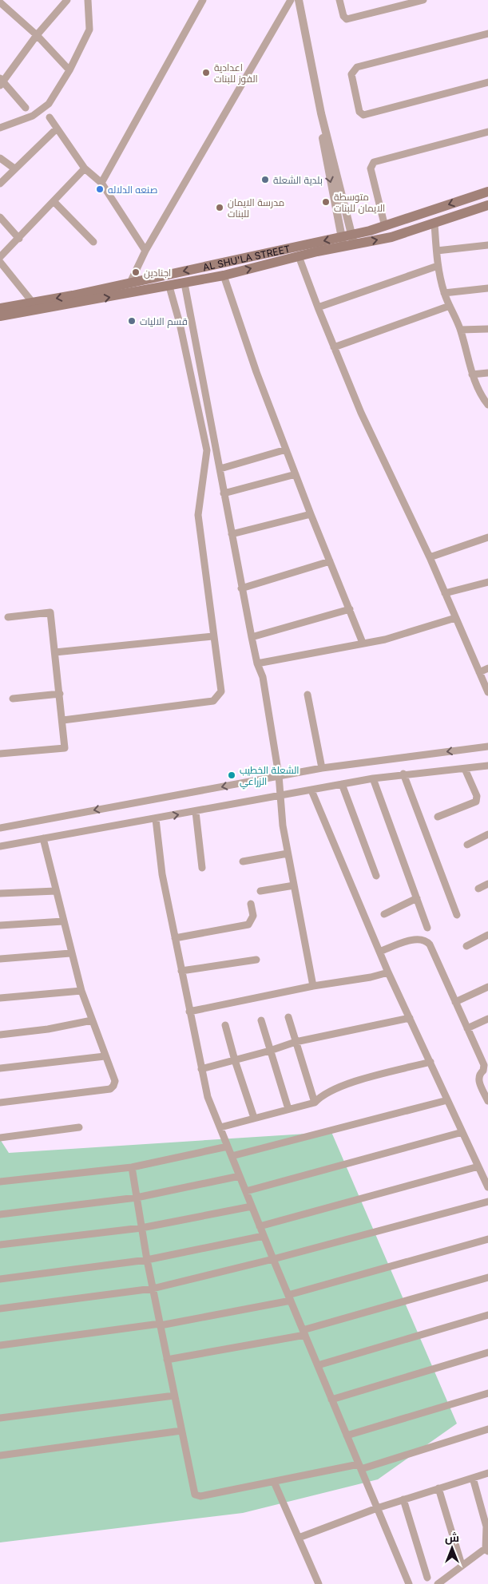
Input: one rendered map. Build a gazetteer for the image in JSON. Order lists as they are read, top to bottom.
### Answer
{
  "streets": {
    "main road": ["AL SHU'LA STREET"]
  },
  "places": [
    "اعدادية الفوز للبنات",
    "بلدية الشعلة",
    "صنعه الدلاله",
    "متوسطة الايمان للبنات",
    "مدرسة الايمان للبنات",
    "اجنادين",
    "قسم الاليات",
    "الشعلة الخطيب الزراعي"
  ],
  "north": "top"
}
